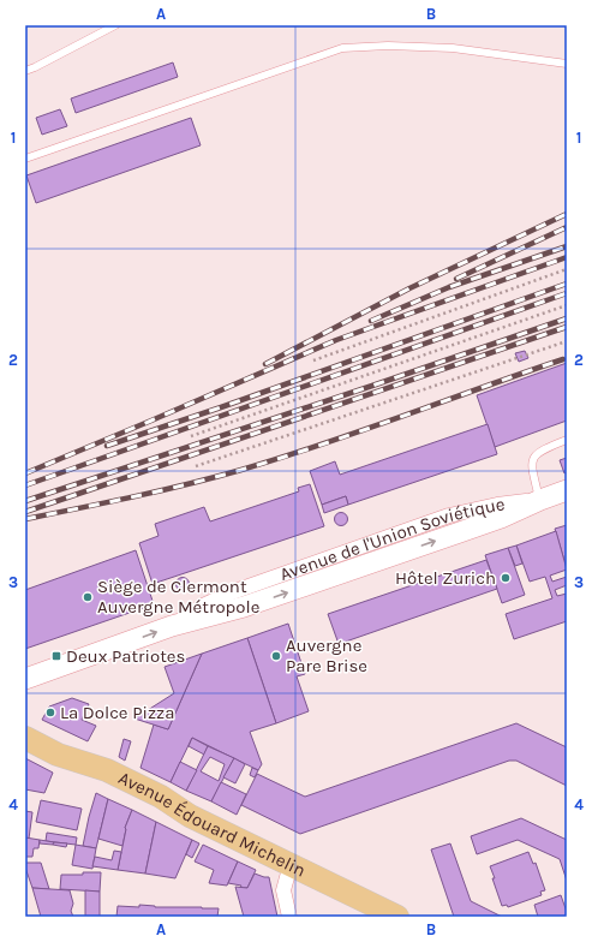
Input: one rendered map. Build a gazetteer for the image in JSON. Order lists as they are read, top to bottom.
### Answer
{
  "streets": {
    "main road": ["Avenue Édouard Michelin"],
    "street": ["Avenue de l'Union Soviétique"]
  },
  "one_way": ["Avenue de l'Union Soviétique"],
  "places": {
    "other": [
      "Hôtel Zurich",
      "Siège de Clermont Auvergne Métropole",
      "Auvergne Pare Brise",
      "La Dolce Pizza"
    ],
    "transit": ["Deux Patriotes"]
  },
  "grid": {
    "columns": ["A", "B"],
    "rows": [
      "1",
      "2",
      "3",
      "4"
    ]
  }
}
